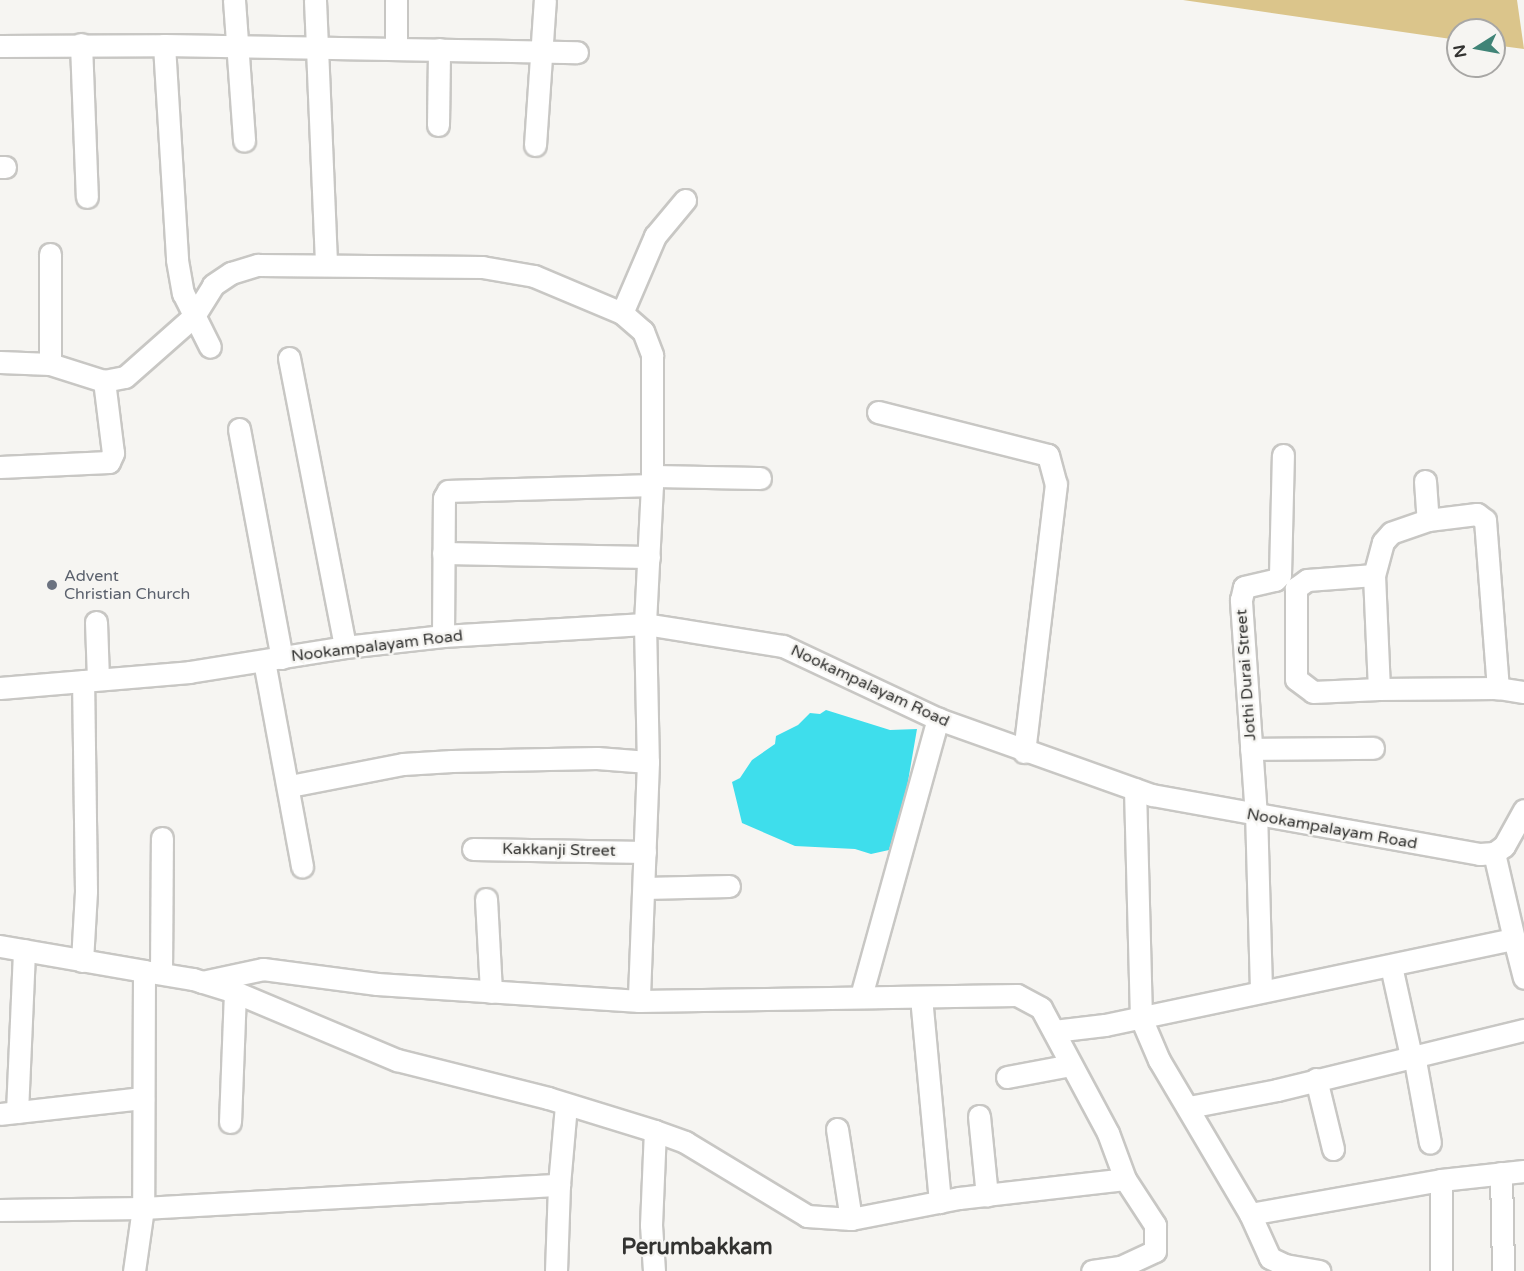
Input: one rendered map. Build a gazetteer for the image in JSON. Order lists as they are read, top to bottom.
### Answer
{
  "streets": {
    "street": ["Nookampalayam Road", "Jothi Durai Street", "Kakkanji Street"]
  },
  "crossings": [
    ["Nookampalayam Road", "Jothi Durai Street"]
  ],
  "districts": ["Perumbakkam"],
  "places": ["Advent Christian Church"],
  "north": "left"
}
